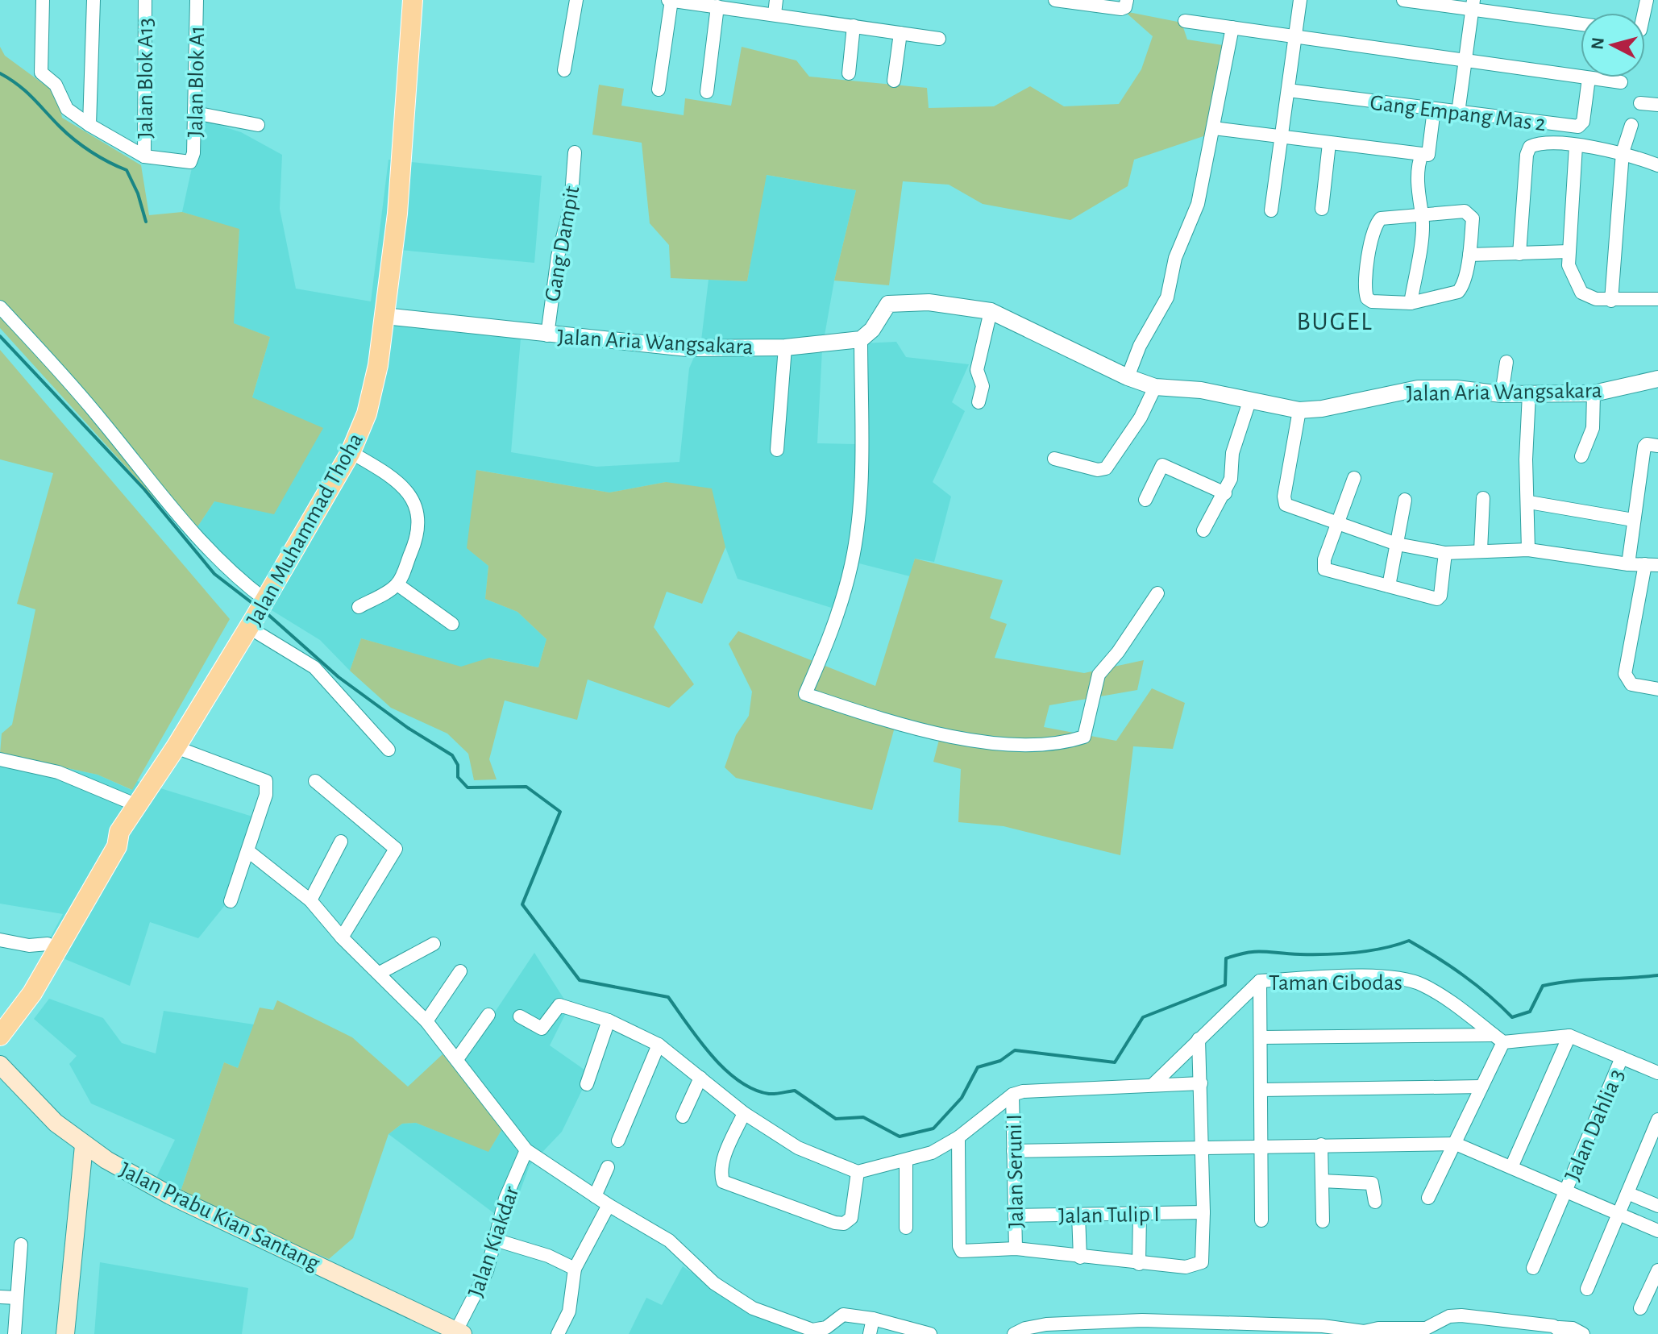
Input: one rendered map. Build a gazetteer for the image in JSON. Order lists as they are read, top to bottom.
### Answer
{
  "streets": {
    "main road": ["Jalan Muhammad Thoha", "Jalan Prabu Kian Santang"],
    "street": [
      "Jalan Blok A13",
      "Jalan Blok A1",
      "Gang Empang Mas 2",
      "Gang Dampit",
      "Jalan Aria Wangsakara",
      "Taman Cibodas",
      "Jalan Dahlia 3",
      "Jalan Seruni I",
      "Jalan Tulip I",
      "Jalan Kiakdar"
    ]
  },
  "crossings": [
    ["Jalan Blok A13", "Jalan Blok A1"],
    ["Gang Dampit", "Jalan Aria Wangsakara"],
    ["Jalan Aria Wangsakara", "Jalan Muhammad Thoha"],
    ["Jalan Seruni I", "Jalan Tulip I"],
    ["Jalan Prabu Kian Santang", "Jalan Kiakdar"]
  ],
  "districts": ["BUGEL"],
  "north": "left"
}
